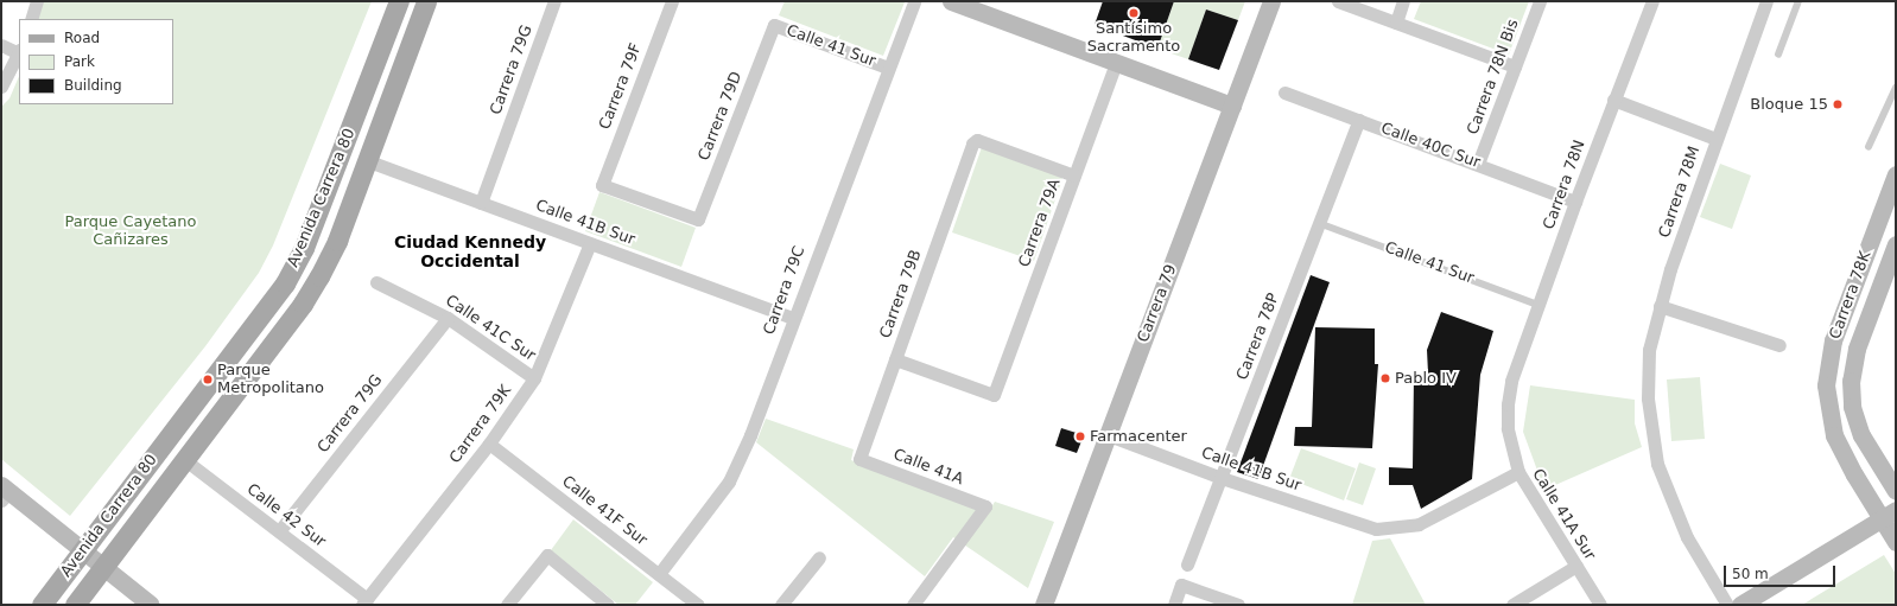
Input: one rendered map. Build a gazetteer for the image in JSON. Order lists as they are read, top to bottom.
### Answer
{
  "streets": {
    "main road": ["Avenida Carrera 80"],
    "street": [
      "Calle 41 Sur",
      "Carrera 79G",
      "Carrera 78N Bis",
      "Carrera 79F",
      "Carrera 79D",
      "Calle 40C Sur",
      "Carrera 78N",
      "Carrera 78M",
      "Calle 41B Sur",
      "Carrera 79A",
      "Carrera 79C",
      "Carrera 79B",
      "Carrera 78K",
      "Carrera 79",
      "Calle 41C Sur",
      "Carrera 78P",
      "Carrera 79K",
      "Calle 41A",
      "Calle 41F Sur",
      "Calle 41A Sur",
      "Calle 42 Sur"
    ]
  },
  "crossings": [
    ["Calle 41 Sur", "Carrera 79D"],
    ["Calle 41 Sur", "Carrera 78N"],
    ["Calle 41 Sur", "Carrera 79C"],
    ["Calle 41 Sur", "Carrera 78P"],
    ["Carrera 79G", "Calle 41B Sur"],
    ["Carrera 79G", "Calle 41C Sur"],
    ["Carrera 79G", "Calle 42 Sur"],
    ["Carrera 78N Bis", "Calle 40C Sur"],
    ["Carrera 79F", "Carrera 79D"],
    ["Calle 40C Sur", "Carrera 78N"],
    ["Calle 40C Sur", "Carrera 78P"],
    ["Carrera 78N", "Calle 41A Sur"],
    ["Avenida Carrera 80", "Calle 41B Sur"],
    ["Avenida Carrera 80", "Calle 42 Sur"],
    ["Calle 41B Sur", "Carrera 79C"],
    ["Calle 41B Sur", "Carrera 79"],
    ["Calle 41B Sur", "Carrera 78P"],
    ["Calle 41B Sur", "Carrera 79K"],
    ["Calle 41B Sur", "Calle 41A Sur"],
    ["Carrera 79A", "Carrera 79B"],
    ["Carrera 79C", "Calle 41F Sur"],
    ["Carrera 79B", "Calle 41A"],
    ["Calle 41C Sur", "Carrera 79K"],
    ["Carrera 79K", "Calle 41F Sur"],
    ["Carrera 79K", "Calle 42 Sur"]
  ],
  "districts": ["Ciudad Kennedy Occidental"],
  "parks": ["Parque Cayetano Cañizares"],
  "places": [
    "Santísimo Sacramento",
    "Bloque 15",
    "Pablo IV",
    "Parque Metropolitano",
    "Farmacenter"
  ],
  "legend": ["Road", "Park", "Building"],
  "scale_bar": "50 m"
}
